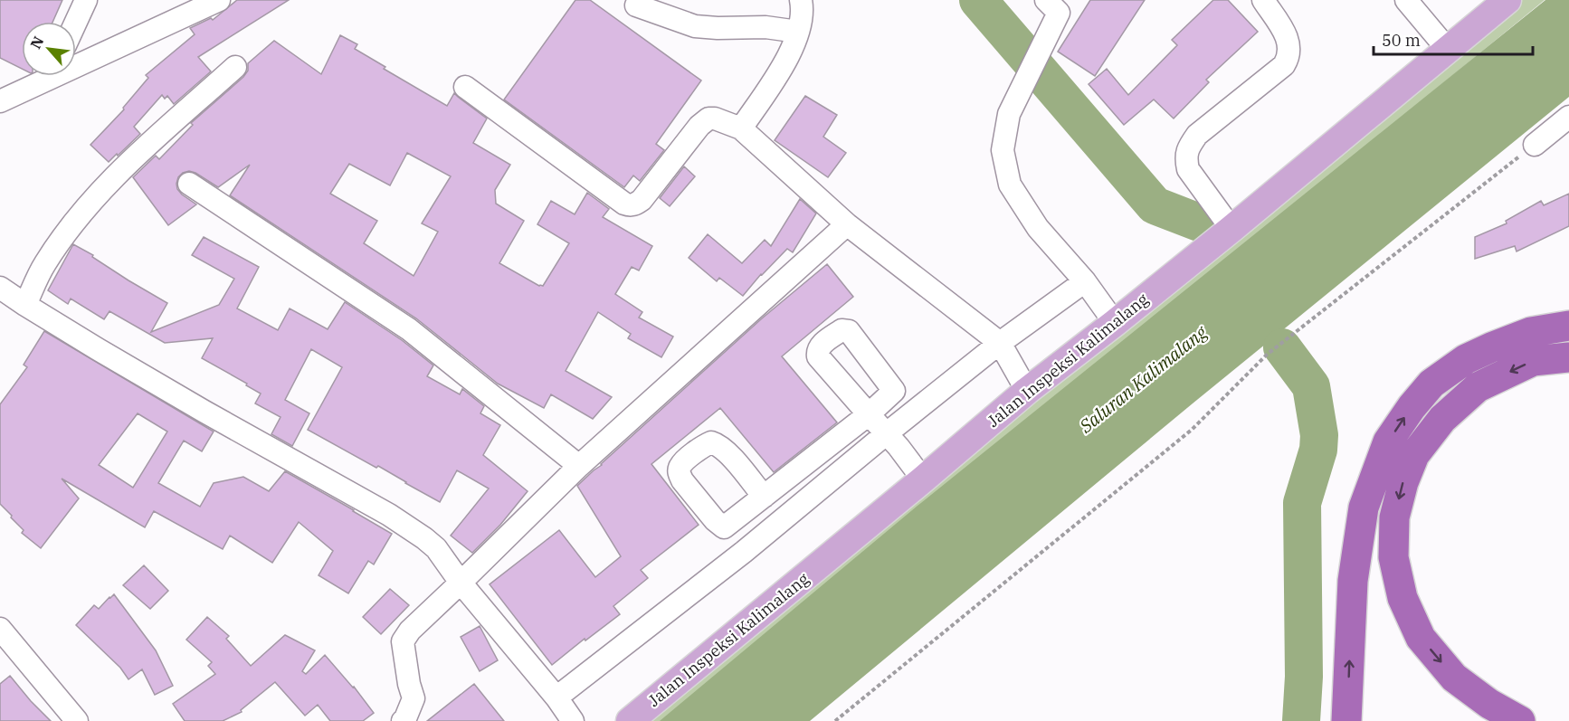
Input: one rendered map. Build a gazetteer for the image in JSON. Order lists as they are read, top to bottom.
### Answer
{
  "streets": {
    "main road": ["Jalan Inspeksi Kalimalang"]
  },
  "water": ["Saluran Kalimalang"],
  "scale_bar": "50 m",
  "north": "top left"
}
